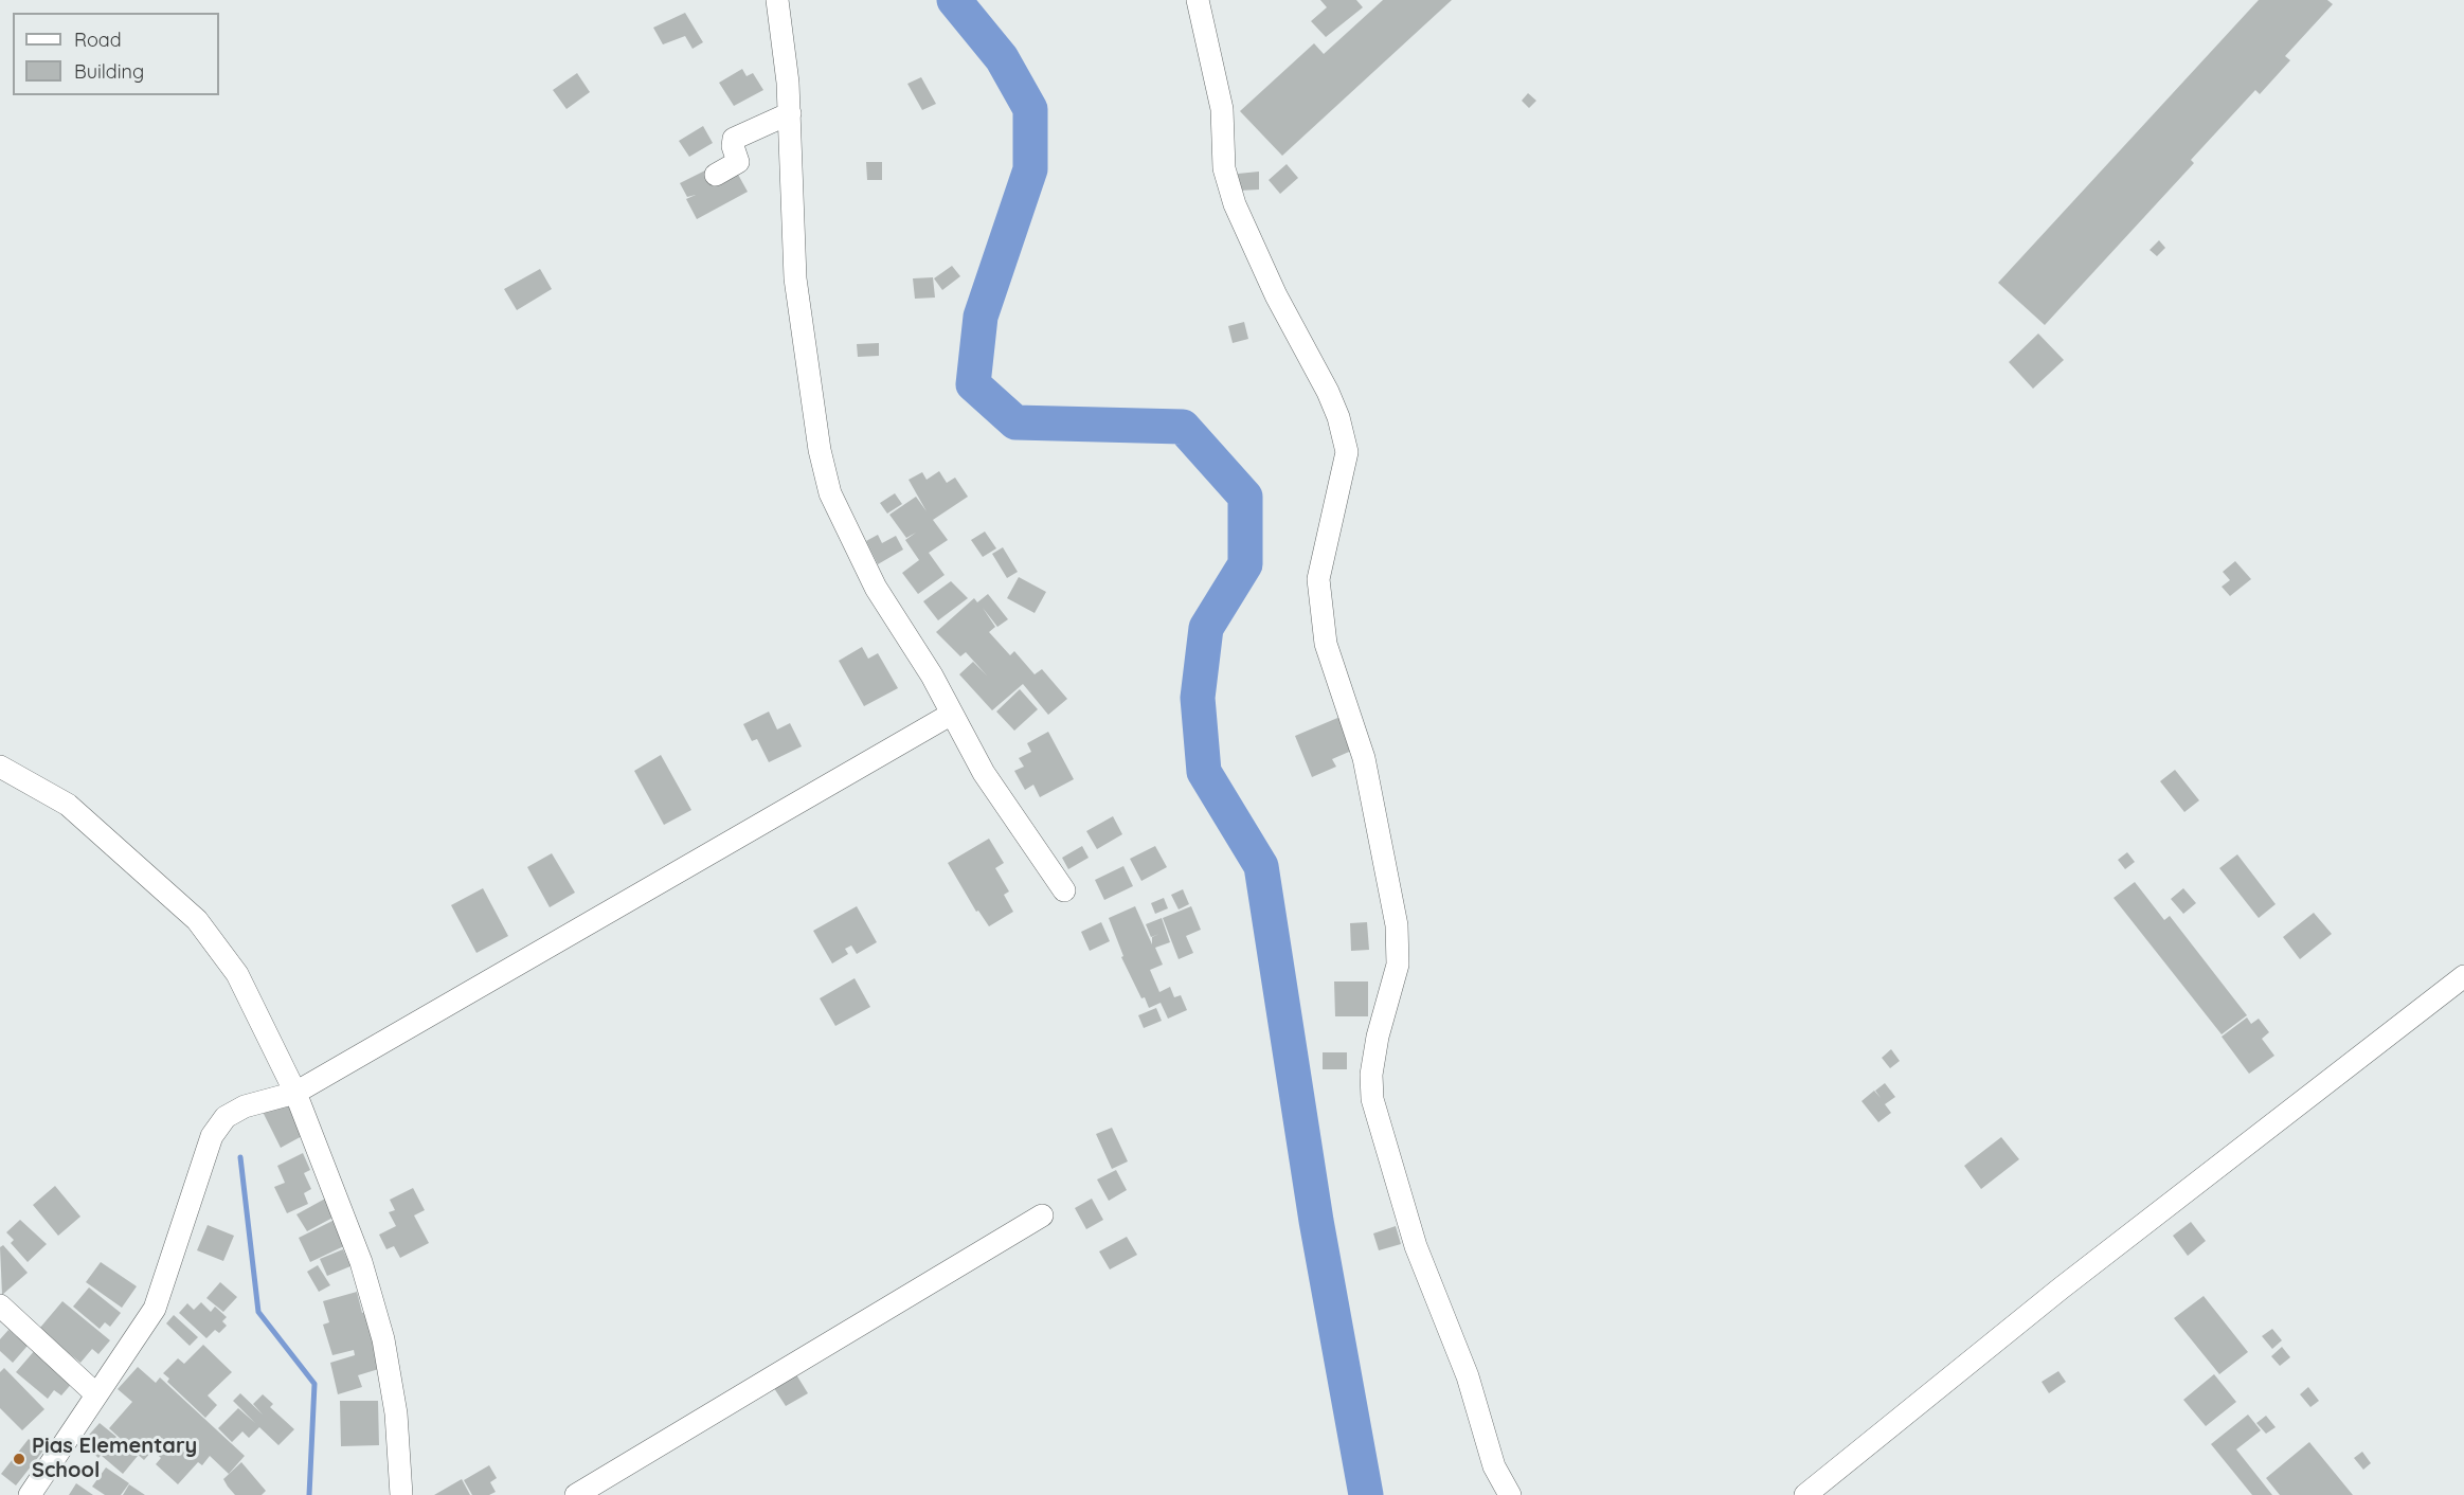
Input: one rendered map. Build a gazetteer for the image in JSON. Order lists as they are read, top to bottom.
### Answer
{
  "places": ["Pias Elementary School"],
  "legend": ["Road", "Building"]
}
